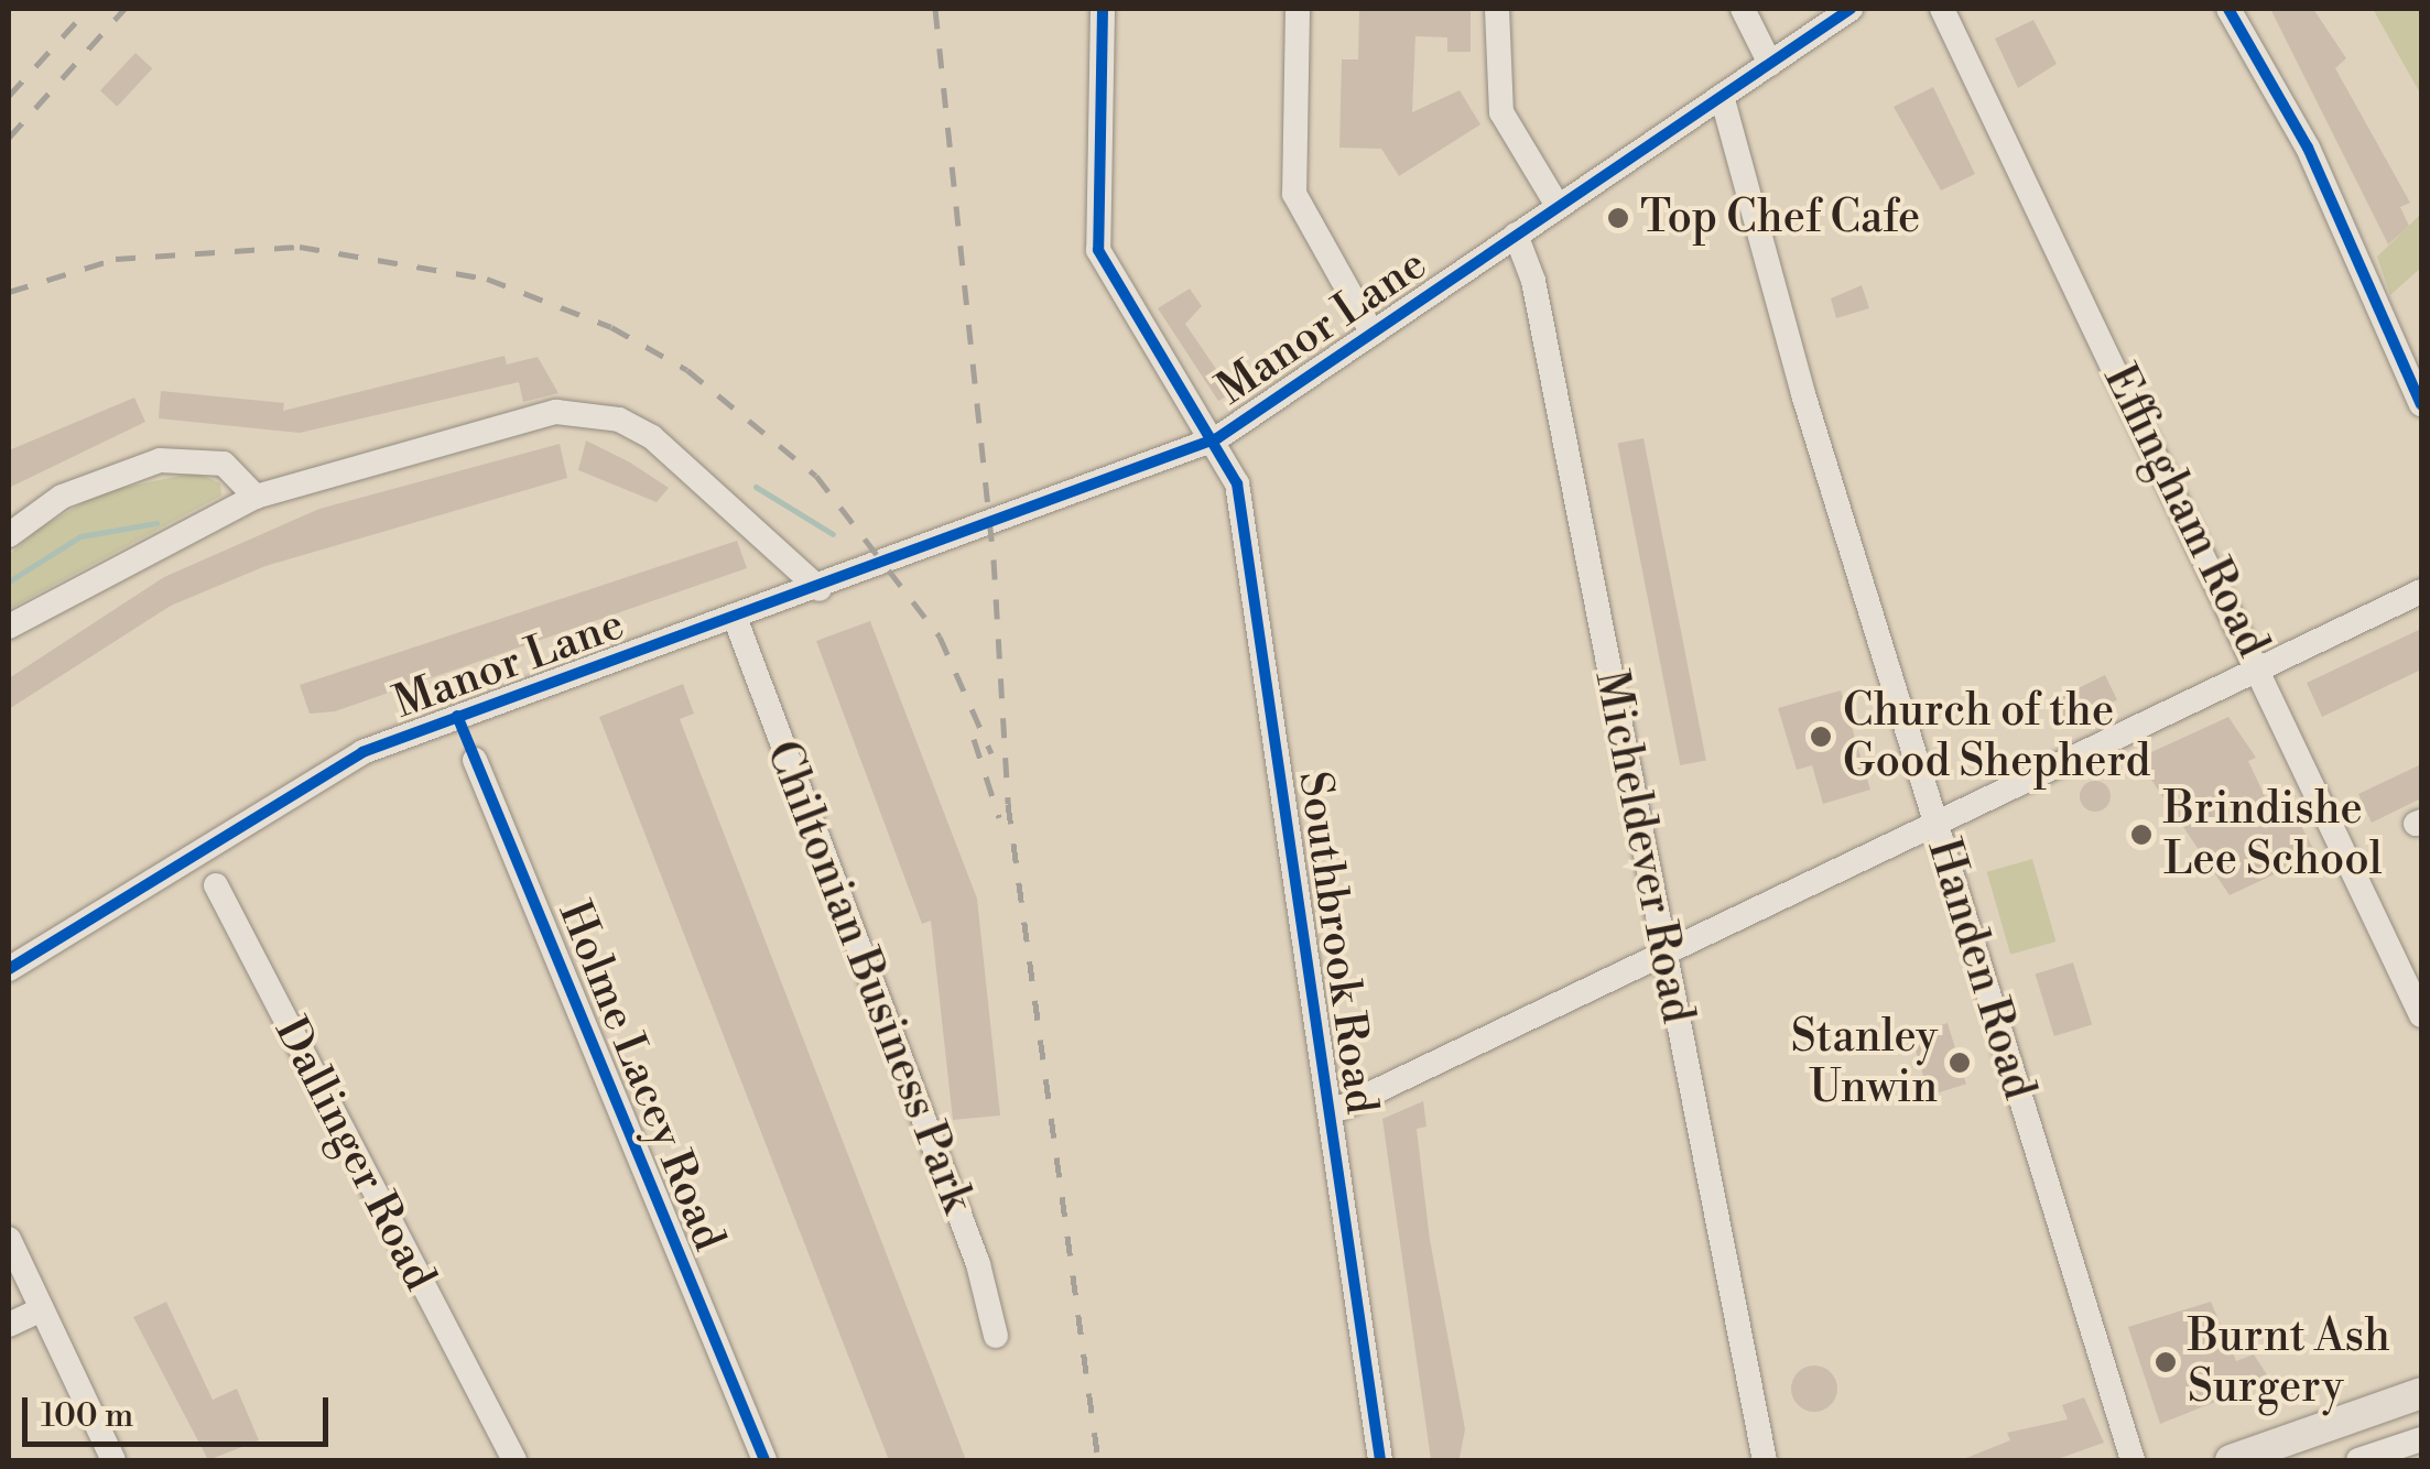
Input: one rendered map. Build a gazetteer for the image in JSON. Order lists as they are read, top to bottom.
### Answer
{
  "streets": {
    "street": [
      "Manor Lane",
      "Effingham Road",
      "Micheldever Road",
      "Southbrook Road",
      "Handen Road",
      "Chiltonian Business Park",
      "Holme Lacey Road",
      "Dallinger Road"
    ]
  },
  "crossings": [
    ["Manor Lane", "Micheldever Road"],
    ["Manor Lane", "Southbrook Road"],
    ["Manor Lane", "Handen Road"],
    ["Manor Lane", "Chiltonian Business Park"]
  ],
  "places": [
    "Top Chef Cafe",
    "Church of the Good Shepherd",
    "Brindishe Lee School",
    "Stanley Unwin",
    "Burnt Ash Surgery"
  ],
  "scale_bar": "100 m"
}
